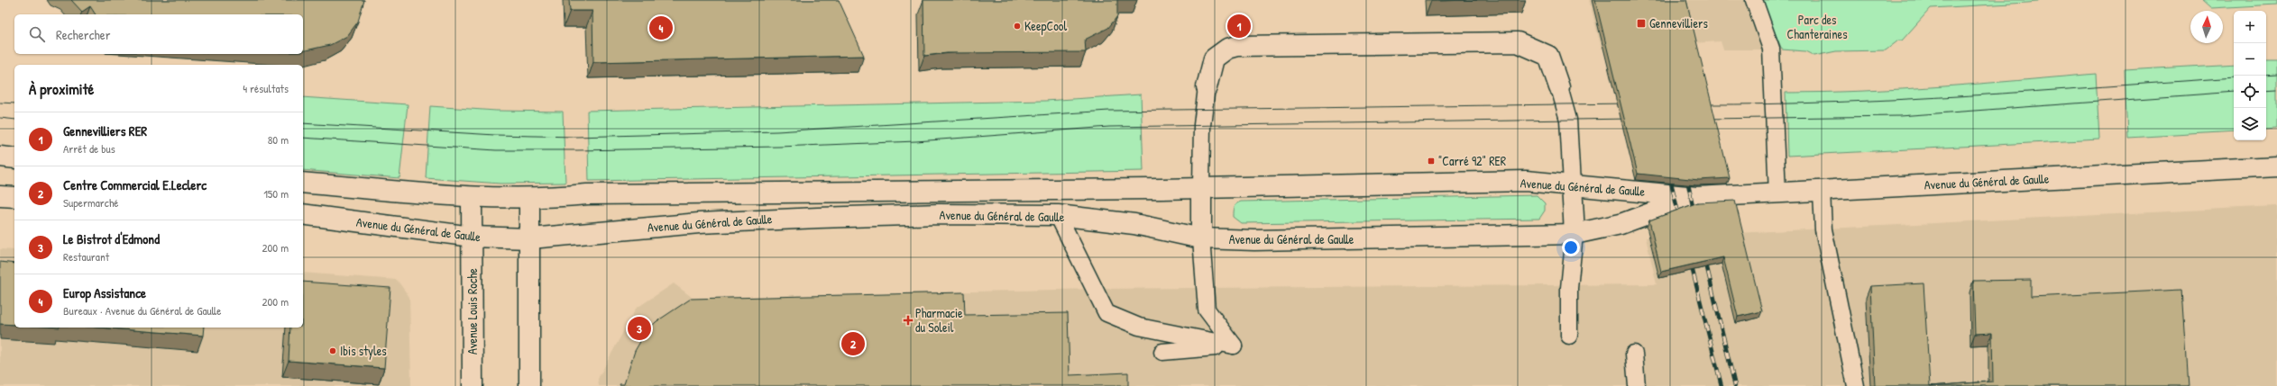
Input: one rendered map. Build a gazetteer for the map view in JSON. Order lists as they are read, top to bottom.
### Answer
{
  "streets": {
    "main road": ["Avenue du Général de Gaulle", "Avenue Louis Roche"]
  },
  "crossings": [
    ["Avenue du Général de Gaulle", "Avenue Louis Roche"]
  ],
  "parks": ["Parc des Chanteraines"],
  "places": {
    "transit": ["Gennevilliers", "\"Carré 92\" RER"],
    "other": ["KeepCool", "Ibis styles"],
    "health": ["Pharmacie du Soleil"]
  },
  "north": "top",
  "page": {
    "map_buttons": ["+", "−"],
    "pins": [
      "1",
      "4",
      "3",
      "2"
    ],
    "search": "Rechercher",
    "heading": ["À proximité", "4 résultats"],
    "list": [
      {
        "mark": "1",
        "name": "Gennevilliers RER",
        "note": "Arrêt de bus",
        "value": "80 m"
      },
      {
        "mark": "2",
        "name": "Centre Commercial E.Leclerc",
        "note": "Supermarché",
        "value": "150 m"
      },
      {
        "mark": "3",
        "name": "Le Bistrot d'Edmond",
        "note": "Restaurant",
        "value": "200 m"
      },
      {
        "mark": "4",
        "name": "Europ Assistance",
        "note": "Bureaux · Avenue du Général de Gaulle",
        "value": "200 m"
      }
    ]
  }
}
